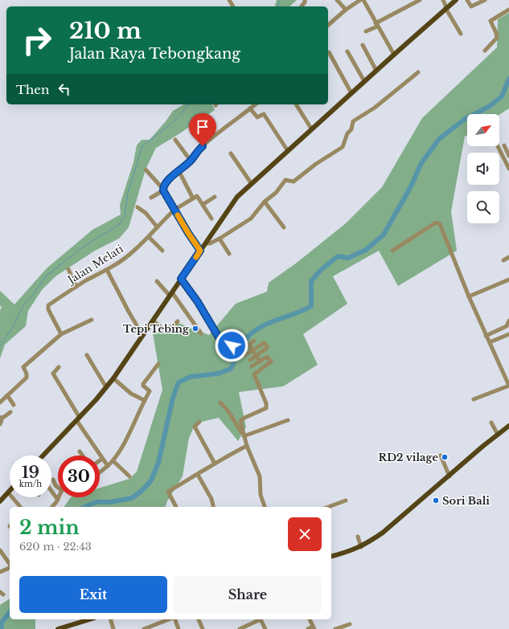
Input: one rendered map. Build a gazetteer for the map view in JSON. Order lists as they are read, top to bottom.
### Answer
{
  "streets": {
    "street": ["Jalan Melati"]
  },
  "places": ["Tepi Tebing", "RD2 vilage", "Sori Bali"],
  "north": "top right",
  "page": {
    "turn": ["210 m", "Jalan Raya Tebongkang"],
    "then": "Then",
    "speed": "19 km/h",
    "limit": "30",
    "heading": ["2 min", "620 m · 22:43"],
    "buttons": ["Exit", "Share"]
  }
}
